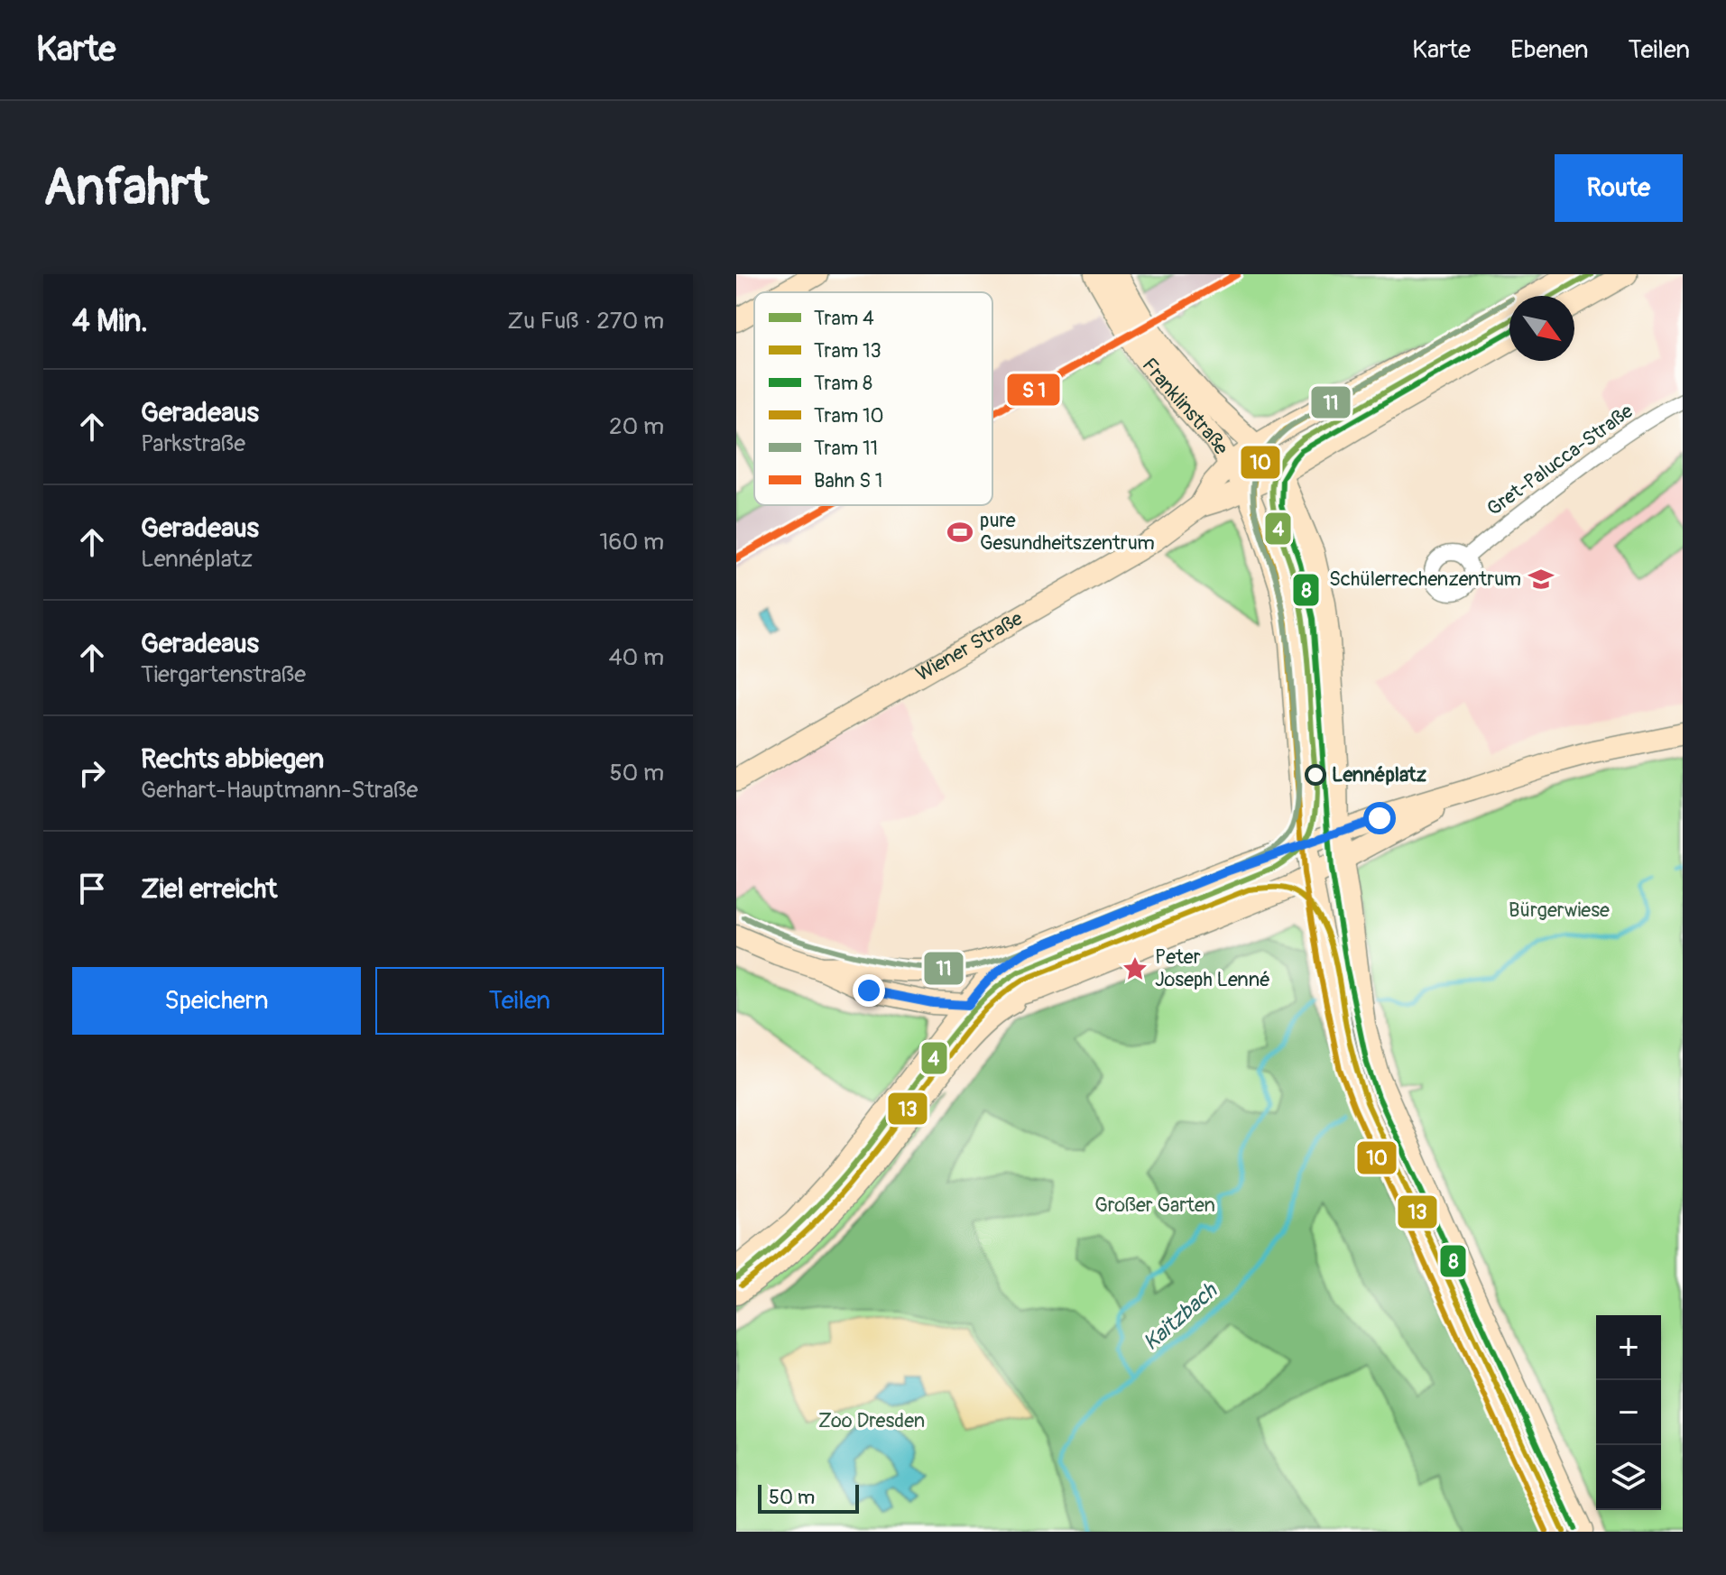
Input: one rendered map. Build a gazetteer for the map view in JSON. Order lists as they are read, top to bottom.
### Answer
{
  "streets": {
    "main road": ["Franklinstraße", "Wiener Straße"],
    "street": ["Gret-Palucca-Straße"]
  },
  "crossings": [
    ["Franklinstraße", "Wiener Straße"]
  ],
  "water": ["Kaitzbach"],
  "parks": ["Bürgerwiese", "Großer Garten", "Zoo Dresden"],
  "places": {
    "sports": ["pure Gesundheitszentrum"],
    "school or university": ["Schülerrechenzentrum"],
    "other": ["Lennéplatz"],
    "place": ["Peter Joseph Lenné"]
  },
  "lines": [
    "tram line 4",
    "tram line 11",
    "tram line 10",
    "tram line 8",
    "tram line 13"
  ],
  "legend": [
    "Tram 4",
    "Tram 13",
    "Tram 8",
    "Tram 10",
    "Tram 11",
    "Bahn S 1"
  ],
  "scale_bar": "50 m",
  "north": "bottom right",
  "page": {
    "header": "Karte",
    "nav": ["Karte", "Ebenen", "Teilen"],
    "buttons": [
      "Route",
      ["Speichern", "Teilen"]
    ],
    "title": "Anfahrt",
    "heading": ["4 Min.", "Zu Fuß · 270 m"],
    "list": [
      ["Geradeaus", "Parkstraße", "20 m"],
      ["Geradeaus", "Lennéplatz", "160 m"],
      ["Geradeaus", "Tiergartenstraße", "40 m"],
      ["Rechts abbiegen", "Gerhart-Hauptmann-Straße", "50 m"],
      "Ziel erreicht"
    ],
    "map_buttons": ["+", "−"],
    "scale": "50 m"
  }
}
